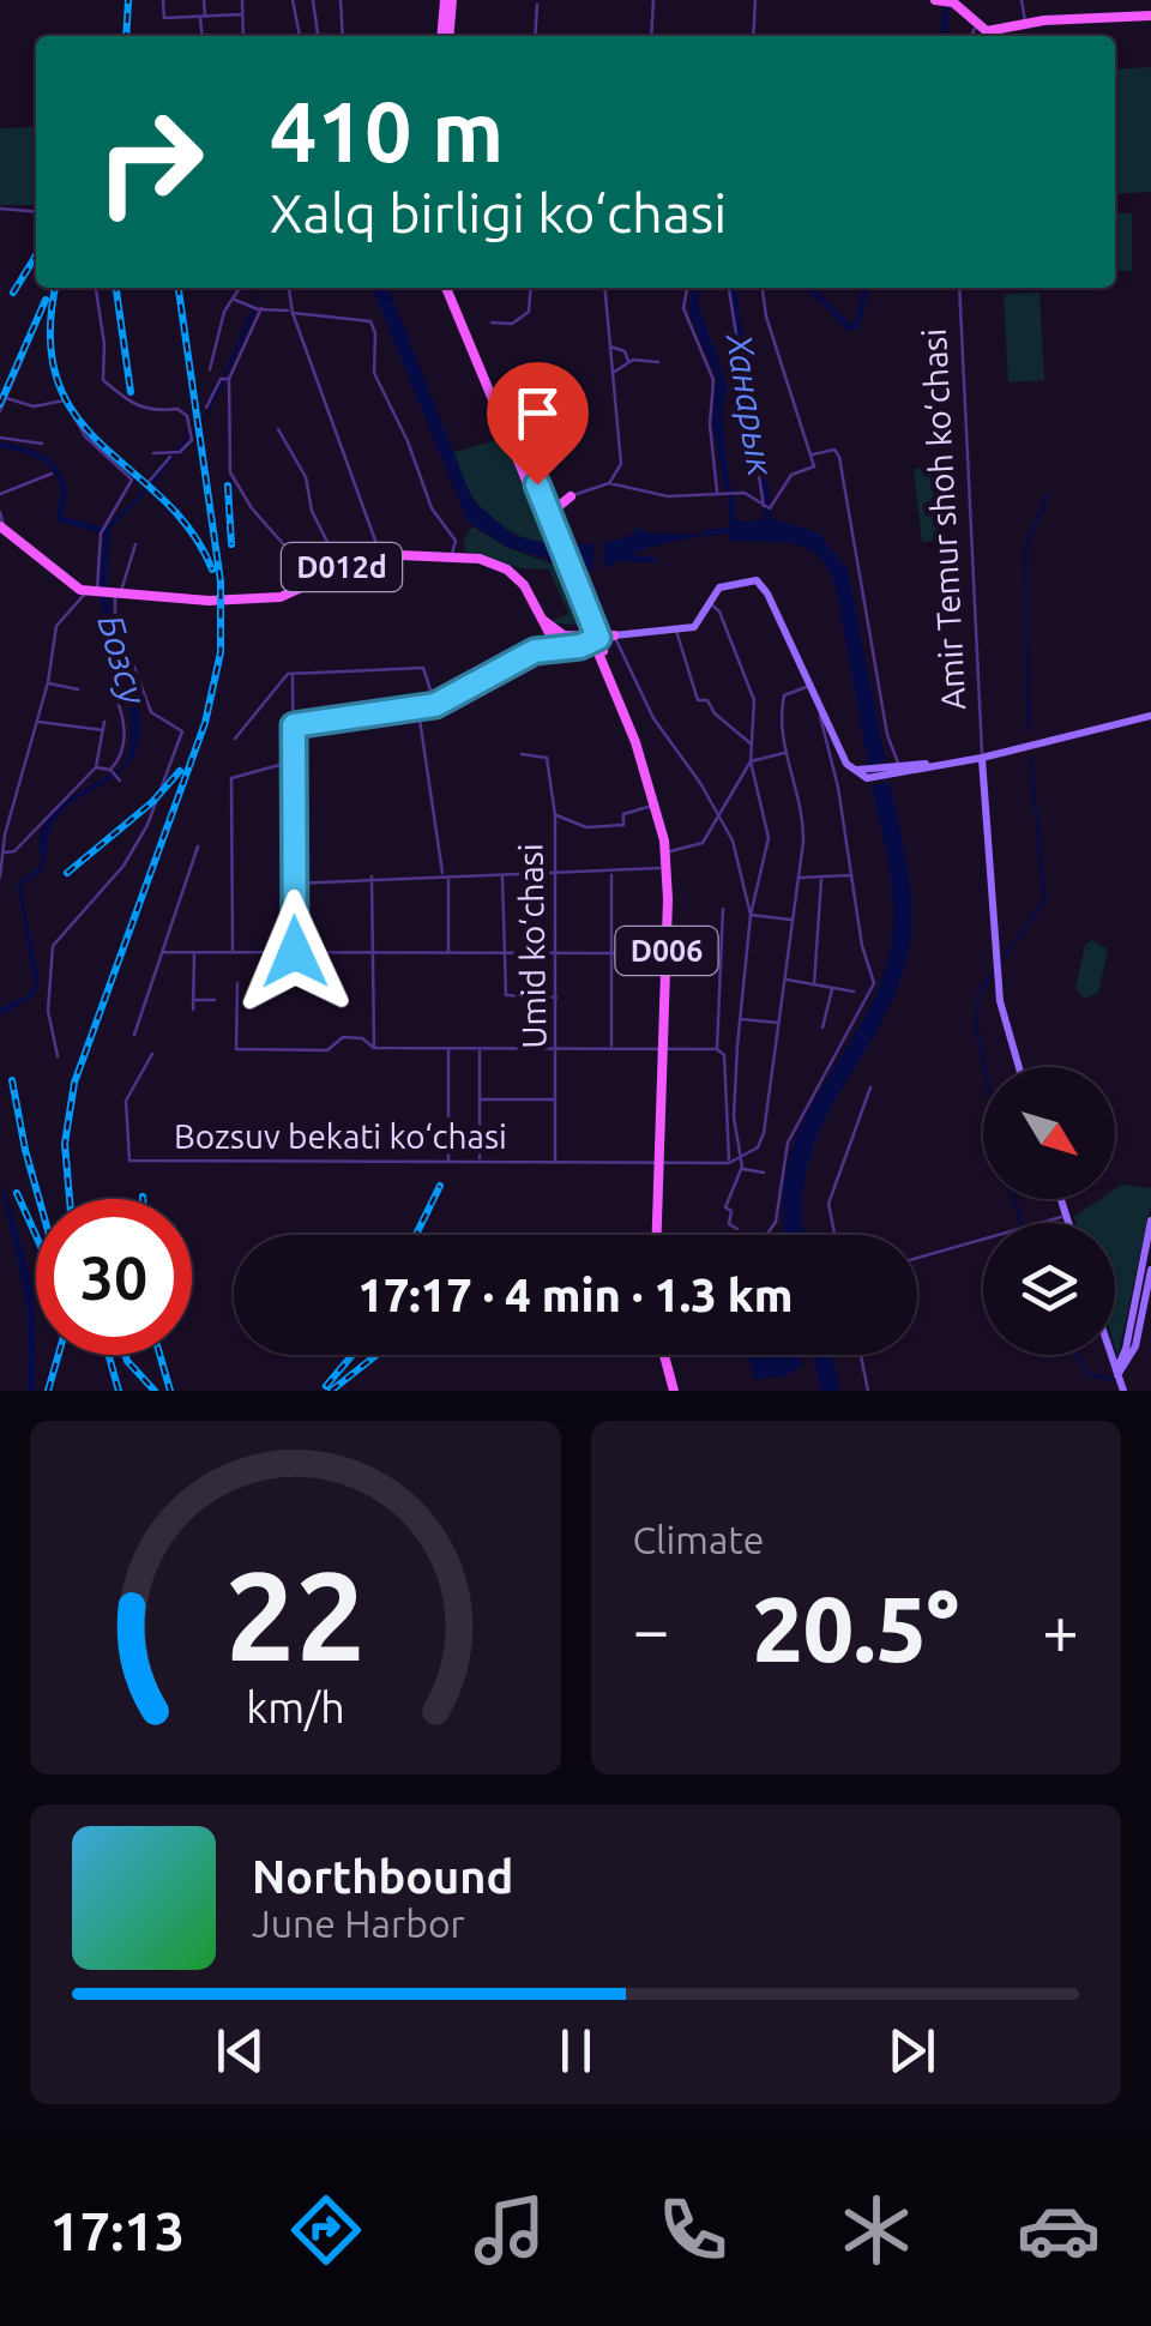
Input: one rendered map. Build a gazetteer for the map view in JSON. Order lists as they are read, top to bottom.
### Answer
{
  "streets": {
    "main road": ["Amir Temur shoh ko‘chasi", "D012d", "D006"],
    "street": ["Umid ko‘chasi", "Bozsuv bekati ko‘chasi"]
  },
  "crossings": [
    ["D012d", "D006"],
    ["Umid ko‘chasi", "Bozsuv bekati ko‘chasi"],
    ["D006", "Bozsuv bekati ko‘chasi"]
  ],
  "water": ["Ханарык", "Бозсу"],
  "north": "bottom right",
  "page": {
    "turn": ["410 m", "Xalq birligi ko‘chasi"],
    "limit": "30",
    "trip": "17:17 · 4 min · 1.3 km",
    "tile": "Climate",
    "heat": ["−", "20.5°", "+"],
    "song": ["Northbound", "June Harbor"],
    "tabs": "17:13",
    "gauge": ["22", "km/h"]
  }
}
